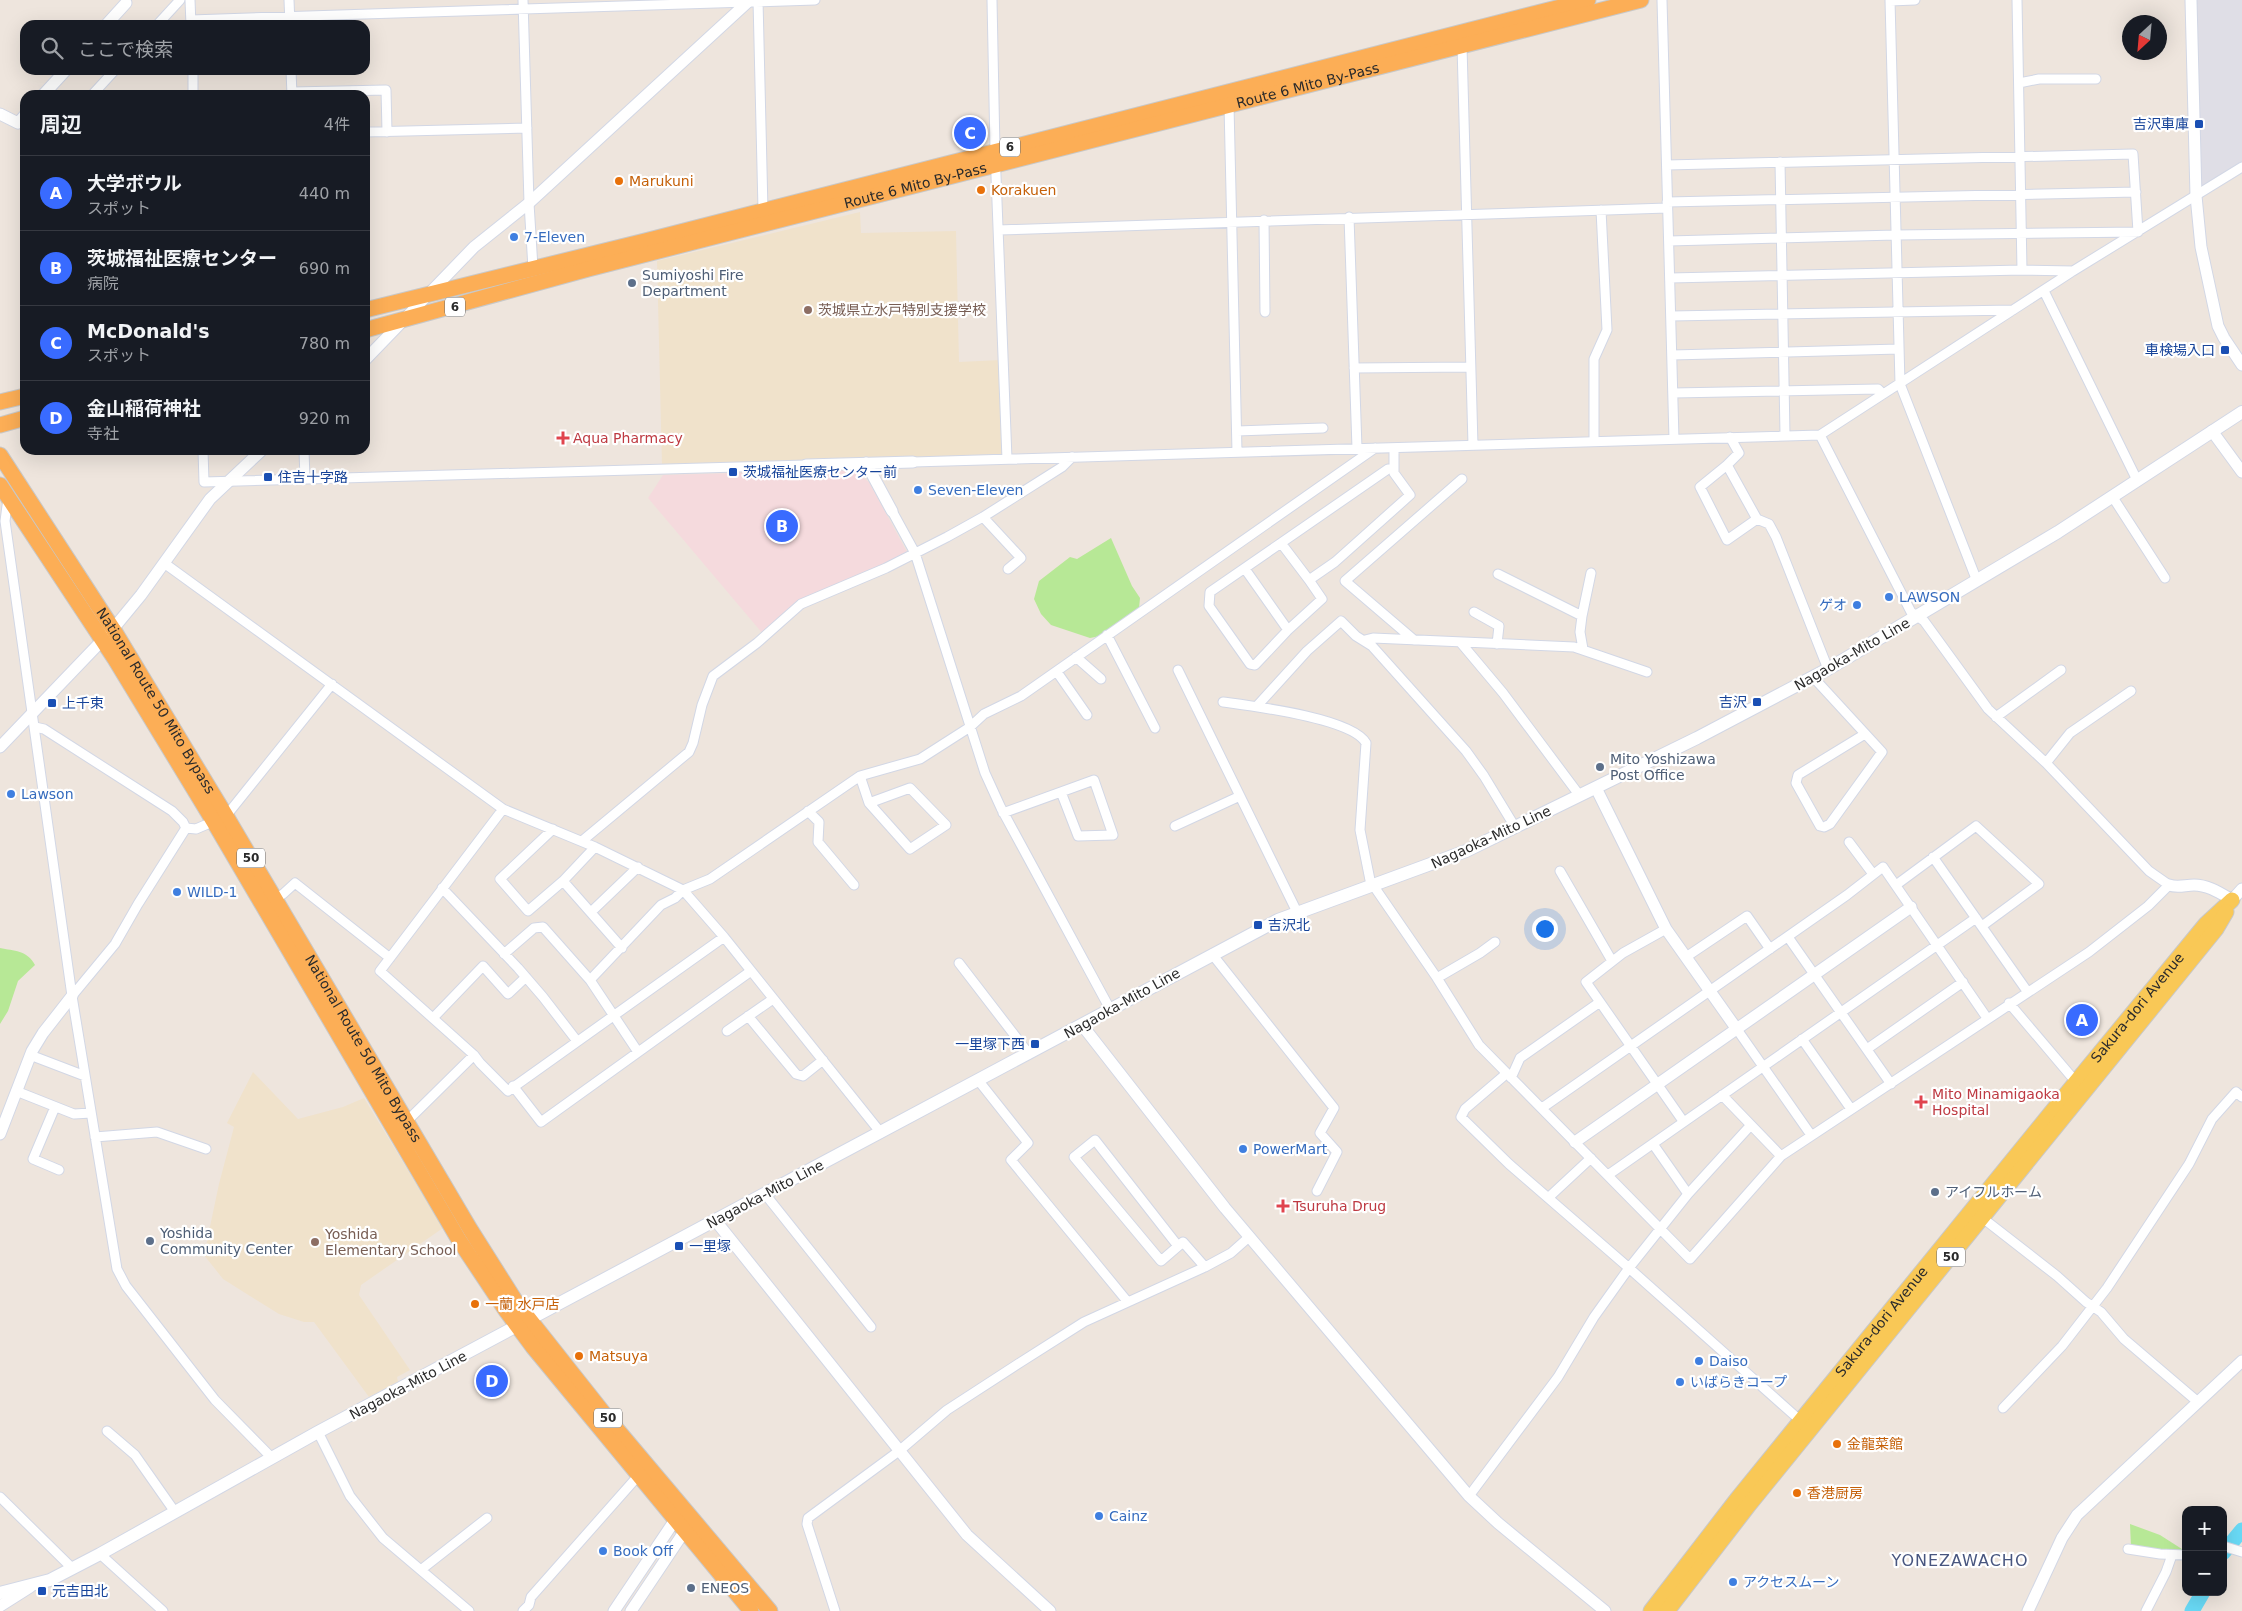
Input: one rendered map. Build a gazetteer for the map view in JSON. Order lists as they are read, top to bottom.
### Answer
{
  "streets": {
    "highway": [
      "Route 6 Mito By-Pass",
      "6",
      "National Route 50 Mito Bypass",
      "50"
    ],
    "main road": ["Nagaoka-Mito Line", "Sakura-dori Avenue"]
  },
  "crossings": [
    ["Nagaoka-Mito Line", "National Route 50 Mito Bypass"],
    ["National Route 50 Mito Bypass", "50"]
  ],
  "districts": ["YONEZAWACHO"],
  "places": {
    "transit": [
      "吉沢車庫",
      "車検場入口",
      "茨城福祉医療センター前",
      "住吉十字路",
      "吉沢",
      "上千束",
      "吉沢北",
      "一里塚下西",
      "一里塚",
      "元吉田北"
    ],
    "other": [
      "Marukuni",
      "Korakuen",
      "7-Eleven",
      "Sumiyoshi Fire Department",
      "茨城県立水戸特別支援学校",
      "Seven-Eleven",
      "LAWSON",
      "ゲオ",
      "Mito Yoshizawa Post Office",
      "Lawson",
      "WILD-1",
      "PowerMart",
      "アイフルホーム",
      "Yoshida Community Center",
      "Yoshida Elementary School",
      "一蘭 水戸店",
      "Matsuya",
      "Daiso",
      "いばらきコープ",
      "金龍菜館",
      "香港厨房",
      "Cainz",
      "Book Off",
      "アクセスムーン",
      "ENEOS"
    ],
    "health": ["Aqua Pharmacy", "Mito Minamigaoka Hospital", "Tsuruha Drug"]
  },
  "north": "bottom left",
  "page": {
    "search": "ここで検索",
    "heading": ["周辺", "4件"],
    "pins": [
      "C",
      "B",
      "A",
      "D"
    ],
    "list": [
      {
        "mark": "A",
        "name": "大学ボウル",
        "note": "スポット",
        "value": "440 m"
      },
      {
        "mark": "B",
        "name": "茨城福祉医療センター",
        "note": "病院",
        "value": "690 m"
      },
      {
        "mark": "C",
        "name": "McDonald's",
        "note": "スポット",
        "value": "780 m"
      },
      {
        "mark": "D",
        "name": "金山稲荷神社",
        "note": "寺社",
        "value": "920 m"
      }
    ],
    "map_buttons": ["+", "−"]
  }
}
